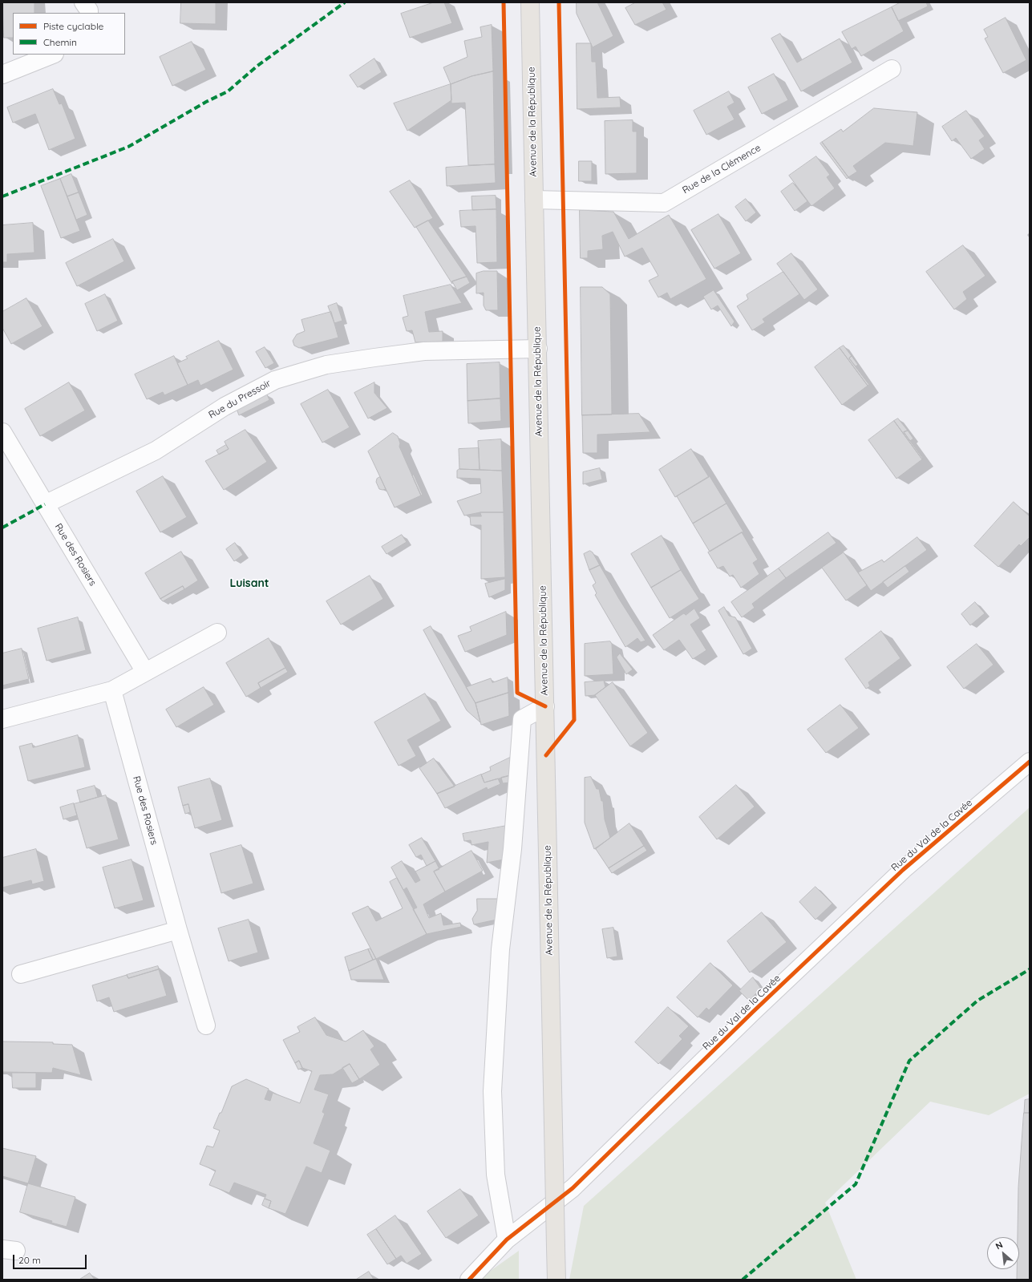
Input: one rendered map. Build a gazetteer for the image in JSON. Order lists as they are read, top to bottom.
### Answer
{
  "streets": {
    "main road": ["Avenue de la République"],
    "street": [
      "Rue de la Clémence",
      "Rue du Pressoir",
      "Rue des Rosiers",
      "Rue du Val de la Cavée"
    ]
  },
  "crossings": [
    ["Avenue de la République", "Rue de la Clémence"],
    ["Avenue de la République", "Rue du Pressoir"],
    ["Rue du Pressoir", "Rue des Rosiers"]
  ],
  "districts": ["Luisant"],
  "legend": ["Piste cyclable", "Chemin"],
  "scale_bar": "20 m",
  "north": "top left"
}
